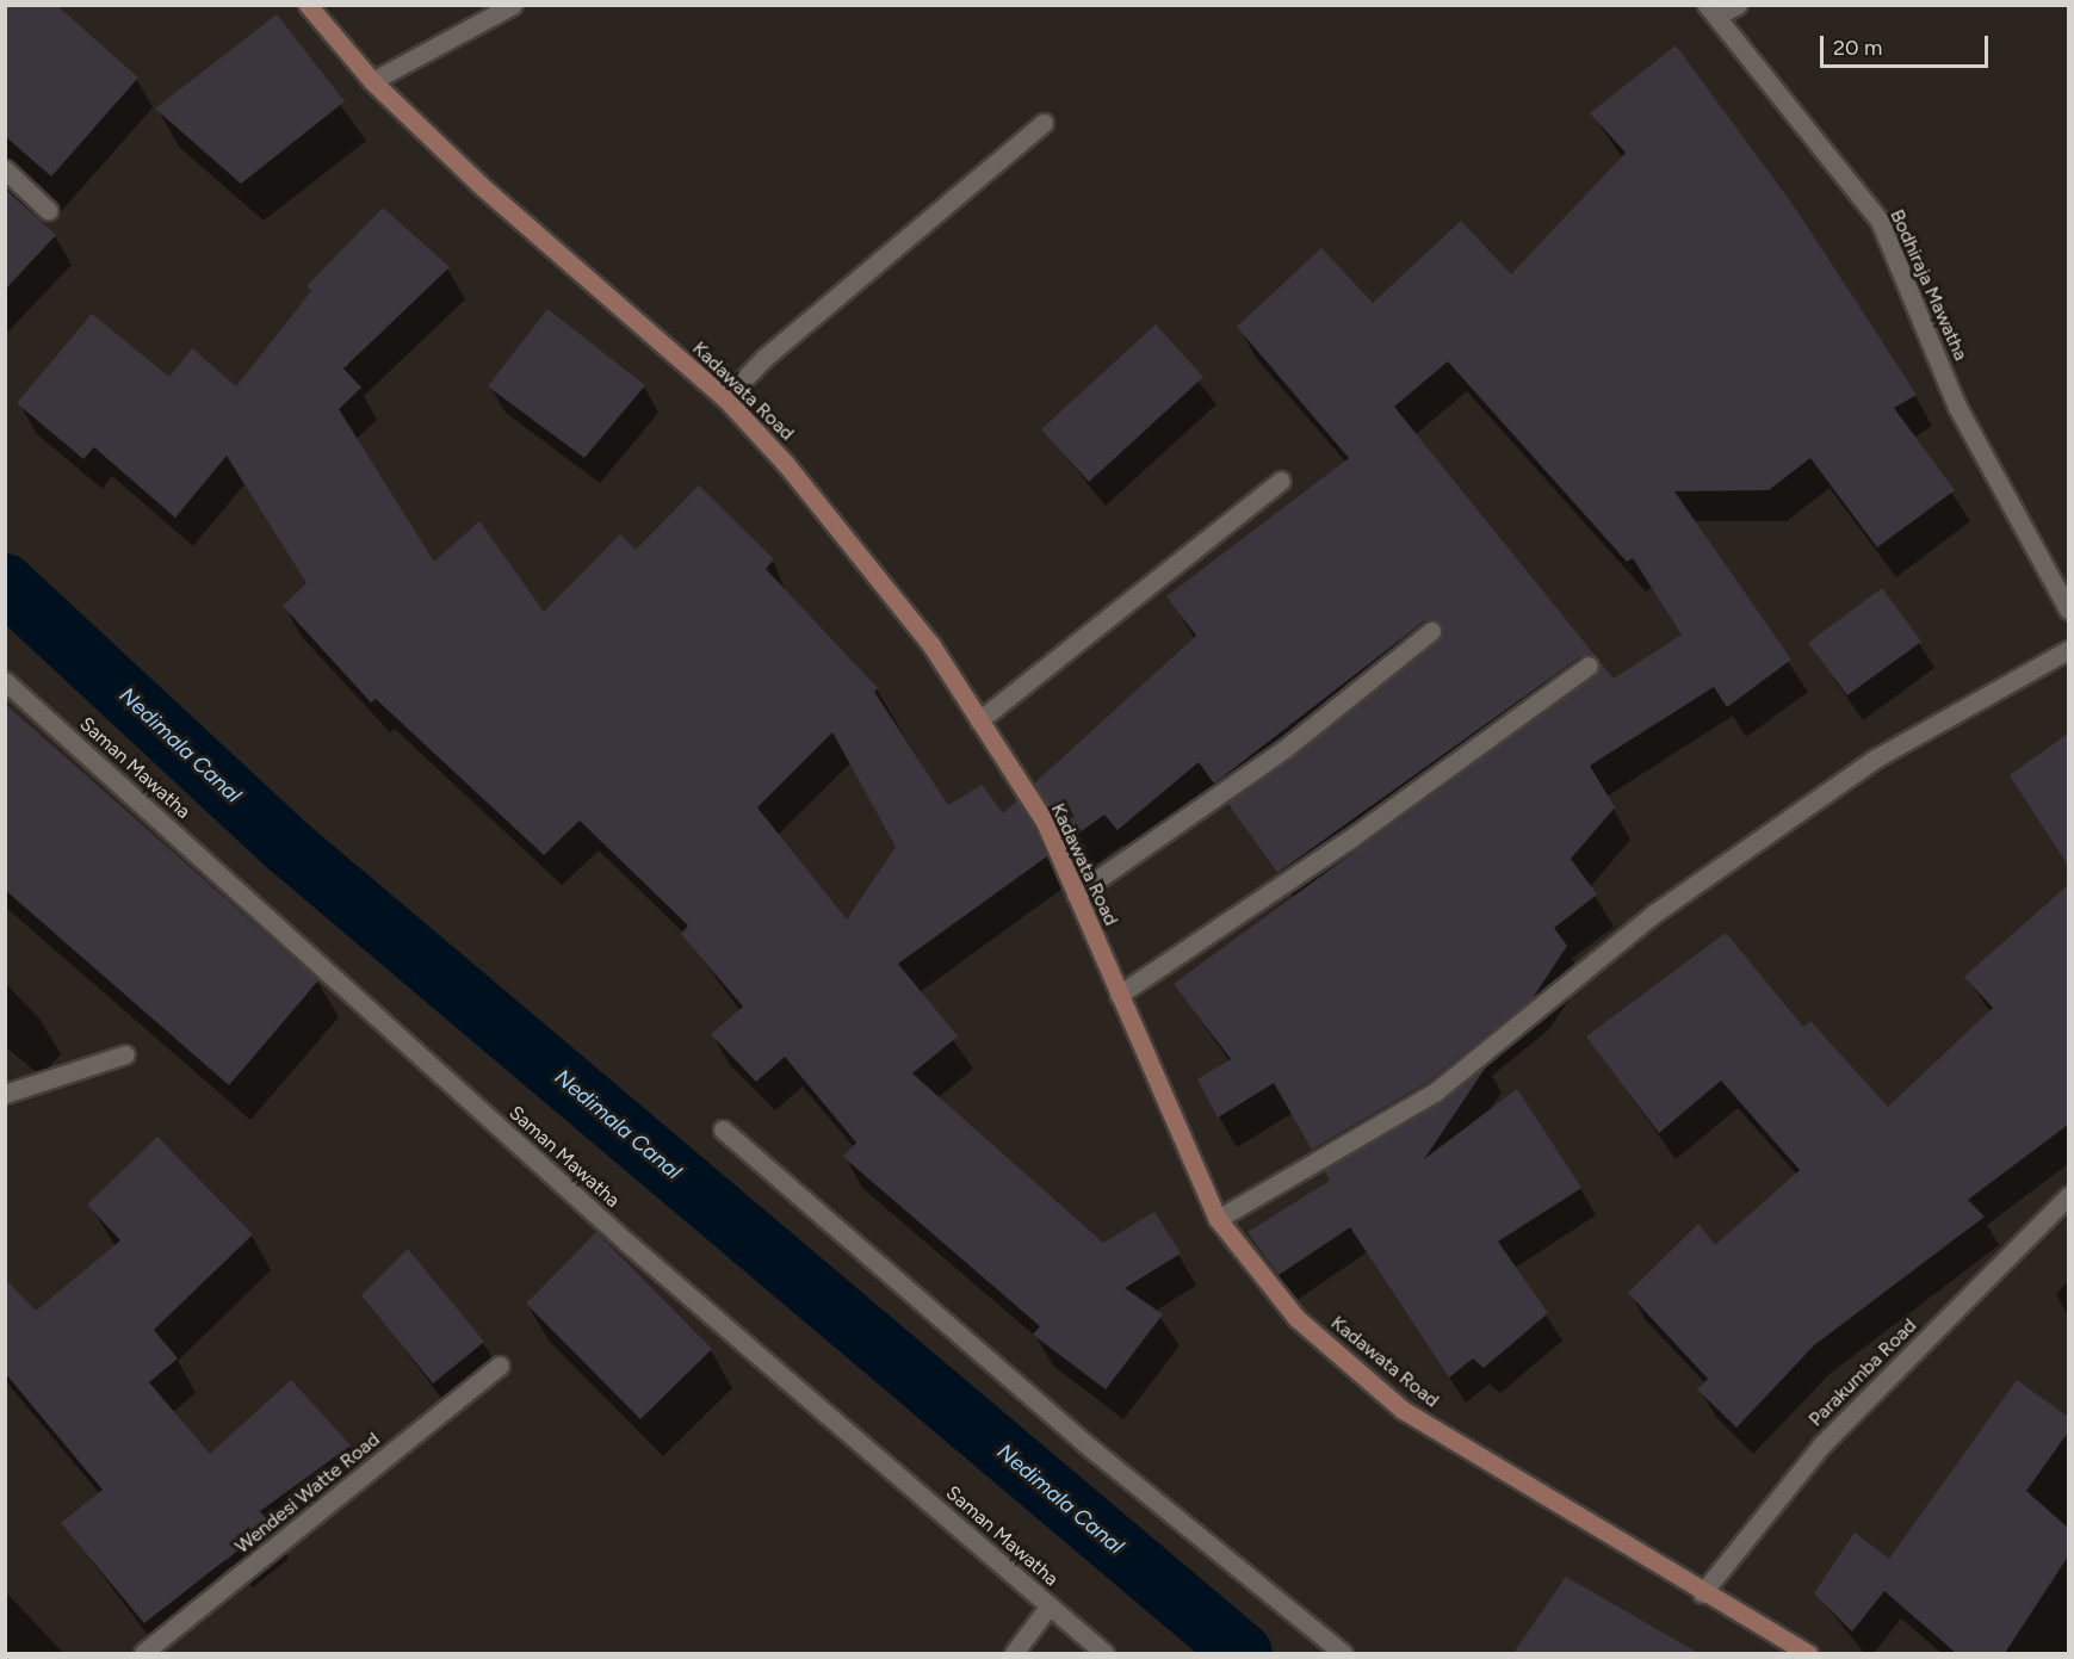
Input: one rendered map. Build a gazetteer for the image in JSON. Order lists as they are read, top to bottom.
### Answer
{
  "streets": {
    "street": [
      "Bodhiraja Mawatha",
      "Kadawata Road",
      "Saman Mawatha",
      "Parakumba Road",
      "Wendesi Watte Road"
    ]
  },
  "crossings": [
    ["Kadawata Road", "Parakumba Road"]
  ],
  "water": ["Nedimala Canal"],
  "scale_bar": "20 m"
}
